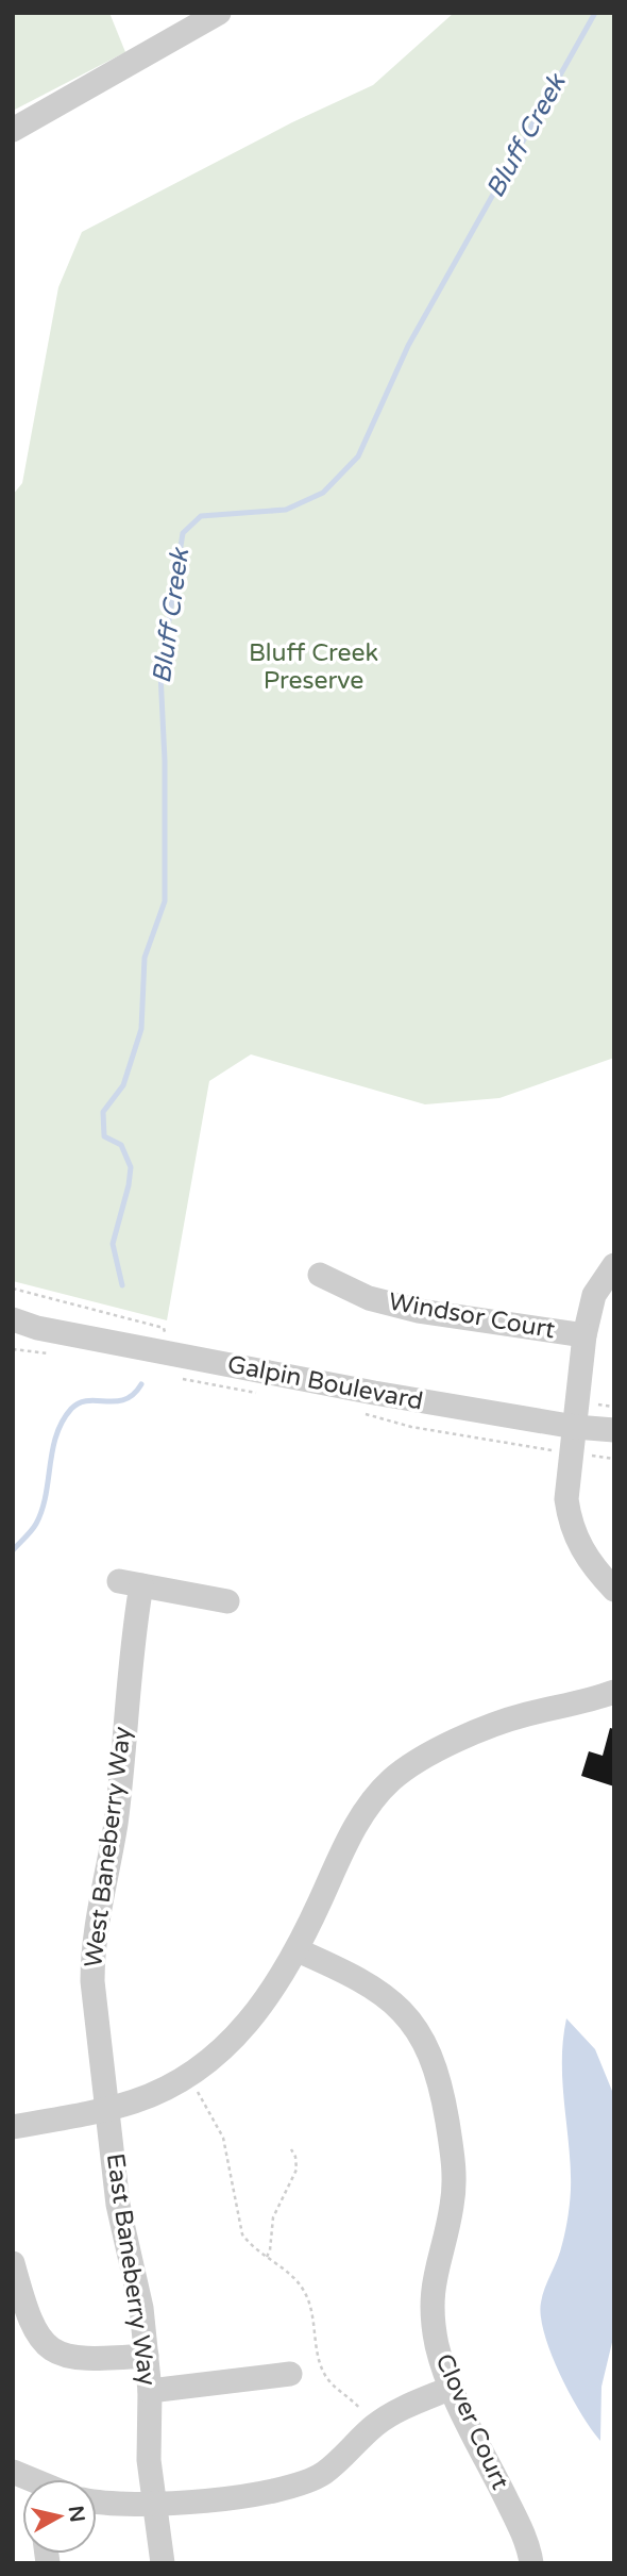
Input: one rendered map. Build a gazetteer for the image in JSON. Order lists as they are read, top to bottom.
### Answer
{
  "streets": {
    "street": [
      "Windsor Court",
      "Galpin Boulevard",
      "West Baneberry Way",
      "East Baneberry Way",
      "Clover Court"
    ]
  },
  "crossings": [
    ["West Baneberry Way", "East Baneberry Way"]
  ],
  "water": ["Bluff Creek"],
  "parks": ["Bluff Creek Preserve"],
  "north": "right"
}
